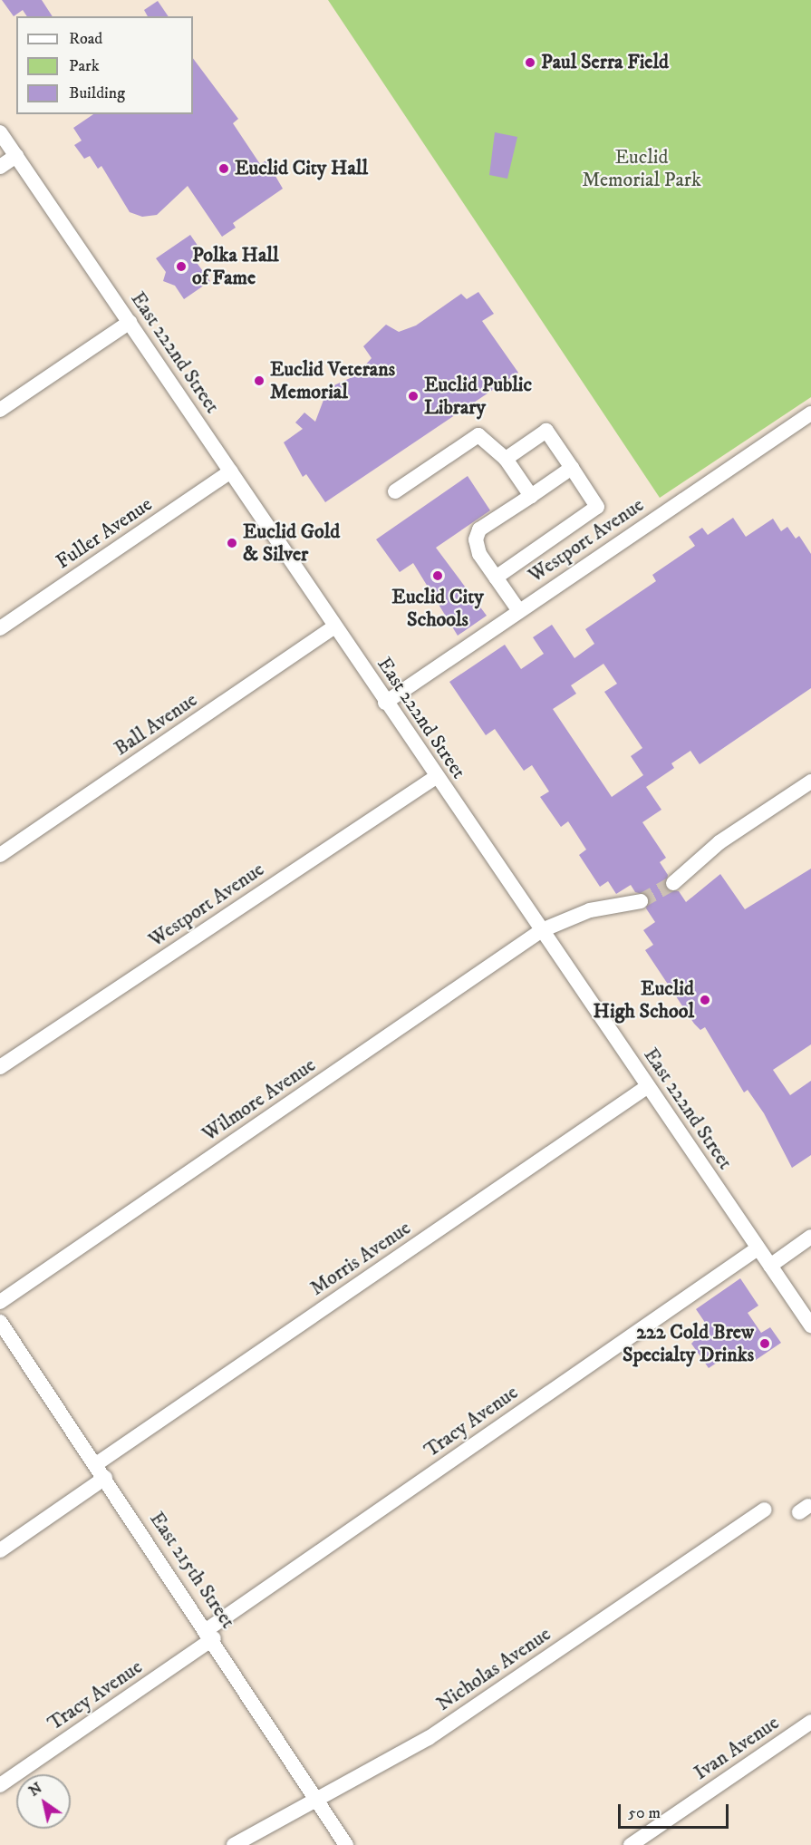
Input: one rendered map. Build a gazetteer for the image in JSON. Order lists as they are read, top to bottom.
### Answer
{
  "streets": {
    "street": [
      "East 222nd Street",
      "Fuller Avenue",
      "Westport Avenue",
      "Ball Avenue",
      "Wilmore Avenue",
      "Morris Avenue",
      "Tracy Avenue",
      "East 215th Street",
      "Nicholas Avenue",
      "Ivan Avenue"
    ]
  },
  "crossings": [
    ["East 222nd Street", "Fuller Avenue"],
    ["East 222nd Street", "Westport Avenue"],
    ["East 222nd Street", "Ball Avenue"],
    ["East 222nd Street", "Wilmore Avenue"],
    ["East 222nd Street", "Morris Avenue"],
    ["East 222nd Street", "Tracy Avenue"],
    ["Morris Avenue", "East 215th Street"],
    ["Tracy Avenue", "East 215th Street"],
    ["East 215th Street", "Nicholas Avenue"]
  ],
  "parks": ["Euclid Memorial Park"],
  "places": [
    "Paul Serra Field",
    "Euclid City Hall",
    "Polka Hall of Fame",
    "Euclid Veterans Memorial",
    "Euclid Public Library",
    "Euclid Gold & Silver",
    "Euclid City Schools",
    "Euclid High School",
    "222 Cold Brew Specialty Drinks"
  ],
  "legend": ["Road", "Park", "Building"],
  "scale_bar": "50 m",
  "north": "top left"
}
